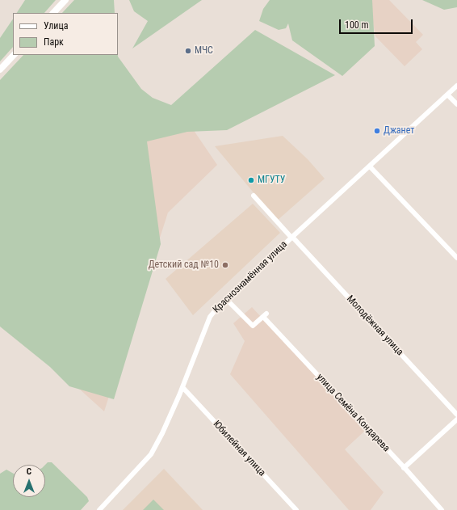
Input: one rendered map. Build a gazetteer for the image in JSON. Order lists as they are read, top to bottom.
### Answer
{
  "streets": {
    "street": [
      "Краснознамённая улица",
      "Молодёжная улица",
      "улица Семёна Кондарева",
      "Юбилейная улица"
    ]
  },
  "crossings": [
    ["Краснознамённая улица", "Молодёжная улица"],
    ["Краснознамённая улица", "улица Семёна Кондарева"],
    ["Краснознамённая улица", "Юбилейная улица"]
  ],
  "places": [
    "МЧС",
    "Джанет",
    "МГУТУ",
    "Детский сад №10"
  ],
  "legend": ["Улица", "Парк"],
  "scale_bar": "100 m",
  "north": "top"
}
